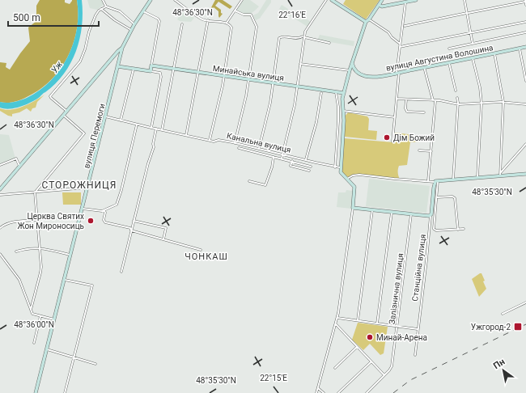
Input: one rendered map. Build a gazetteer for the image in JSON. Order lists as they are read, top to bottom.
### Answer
{
  "streets": {
    "street": [
      "вулиця Августина Волошина",
      "Минайська вулиця",
      "вулиця Перемоги",
      "Канальна вулиця",
      "Станційна вулиця",
      "Залізнична вулиця"
    ]
  },
  "crossings": [
    ["вулиця Перемоги", "Канальна вулиця"]
  ],
  "districts": ["СТОРОЖНИЦЯ", "ЧОНКАШ"],
  "water": ["Уж"],
  "places": {
    "other": ["Дім Божий", "Церква Святих Жон Мироносиць", "Минай-Арена"],
    "transit": ["Ужгород-2"]
  },
  "scale_bar": "500 m",
  "north": "top left",
  "coordinates": [
    "48°36'30\"N",
    "22°16'E",
    "48°35'30\"N",
    "48°36'00\"N",
    "22°15'E"
  ]
}
